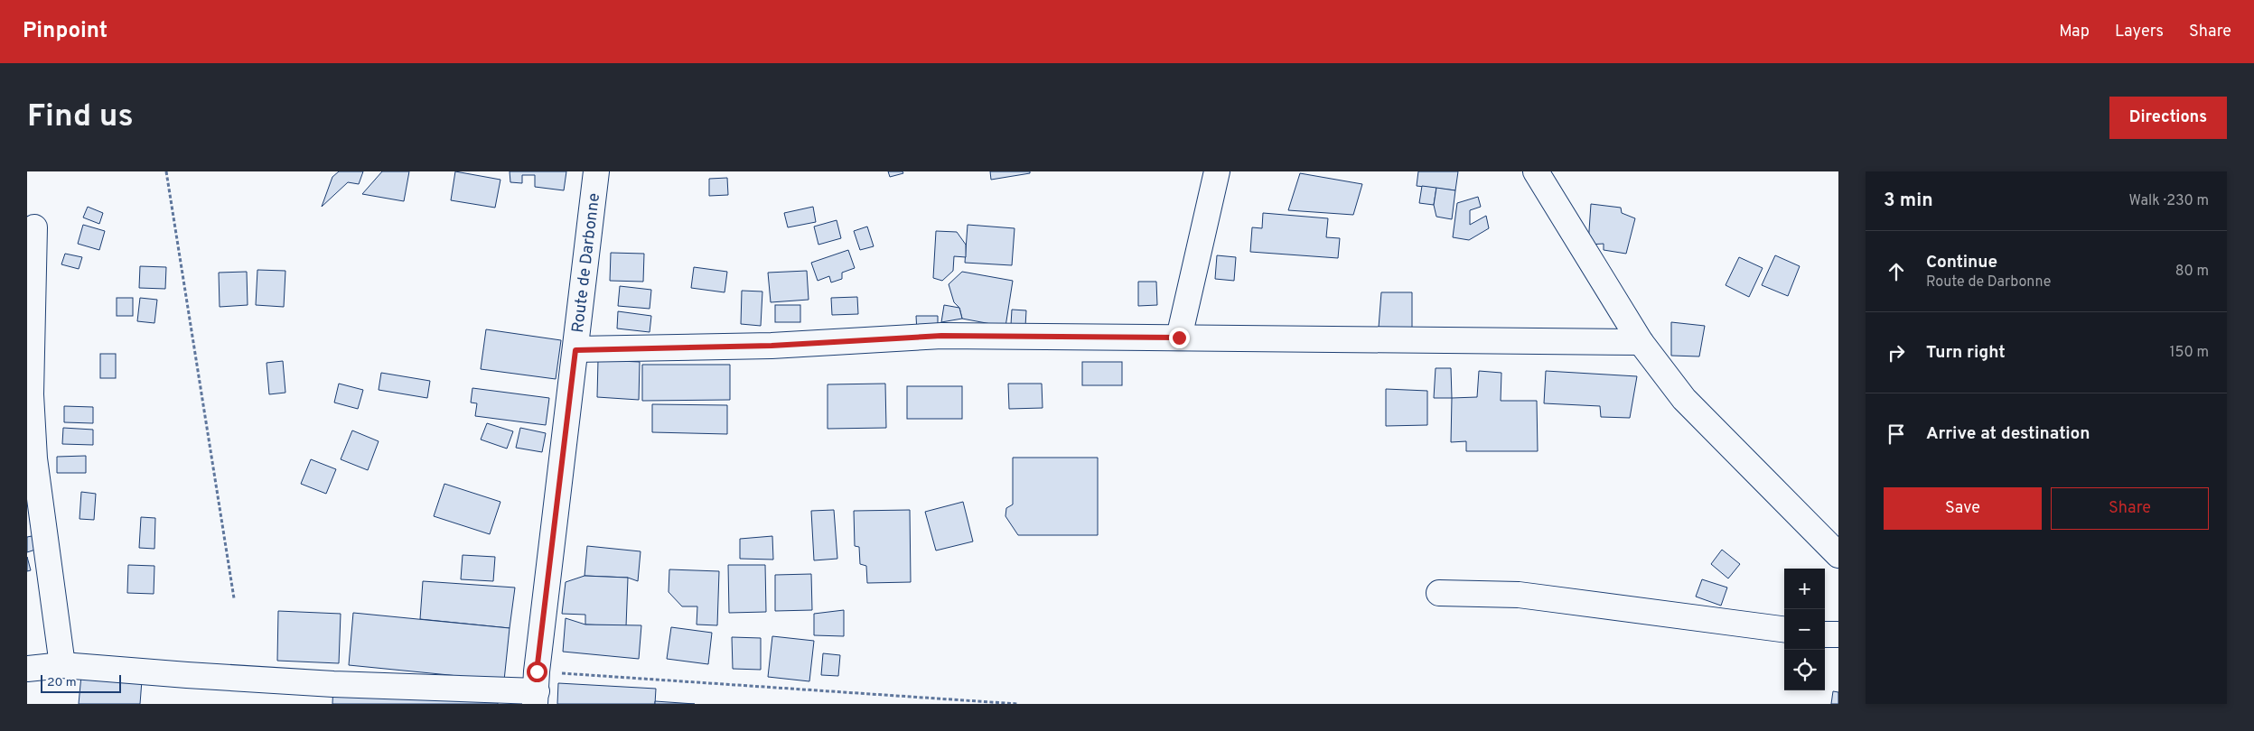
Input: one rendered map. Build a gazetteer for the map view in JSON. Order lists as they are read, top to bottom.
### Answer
{
  "streets": {
    "street": ["Route de Darbonne"]
  },
  "scale_bar": "20 m",
  "page": {
    "header": "Pinpoint",
    "nav": ["Map", "Layers", "Share"],
    "buttons": [
      "Directions",
      ["Save", "Share"]
    ],
    "title": "Find us",
    "heading": ["3 min", "Walk · 230 m"],
    "list": [
      ["Continue", "Route de Darbonne", "80 m"],
      ["Turn right", "150 m"],
      "Arrive at destination"
    ],
    "map_buttons": ["+", "−"],
    "scale": "20 m"
  }
}
